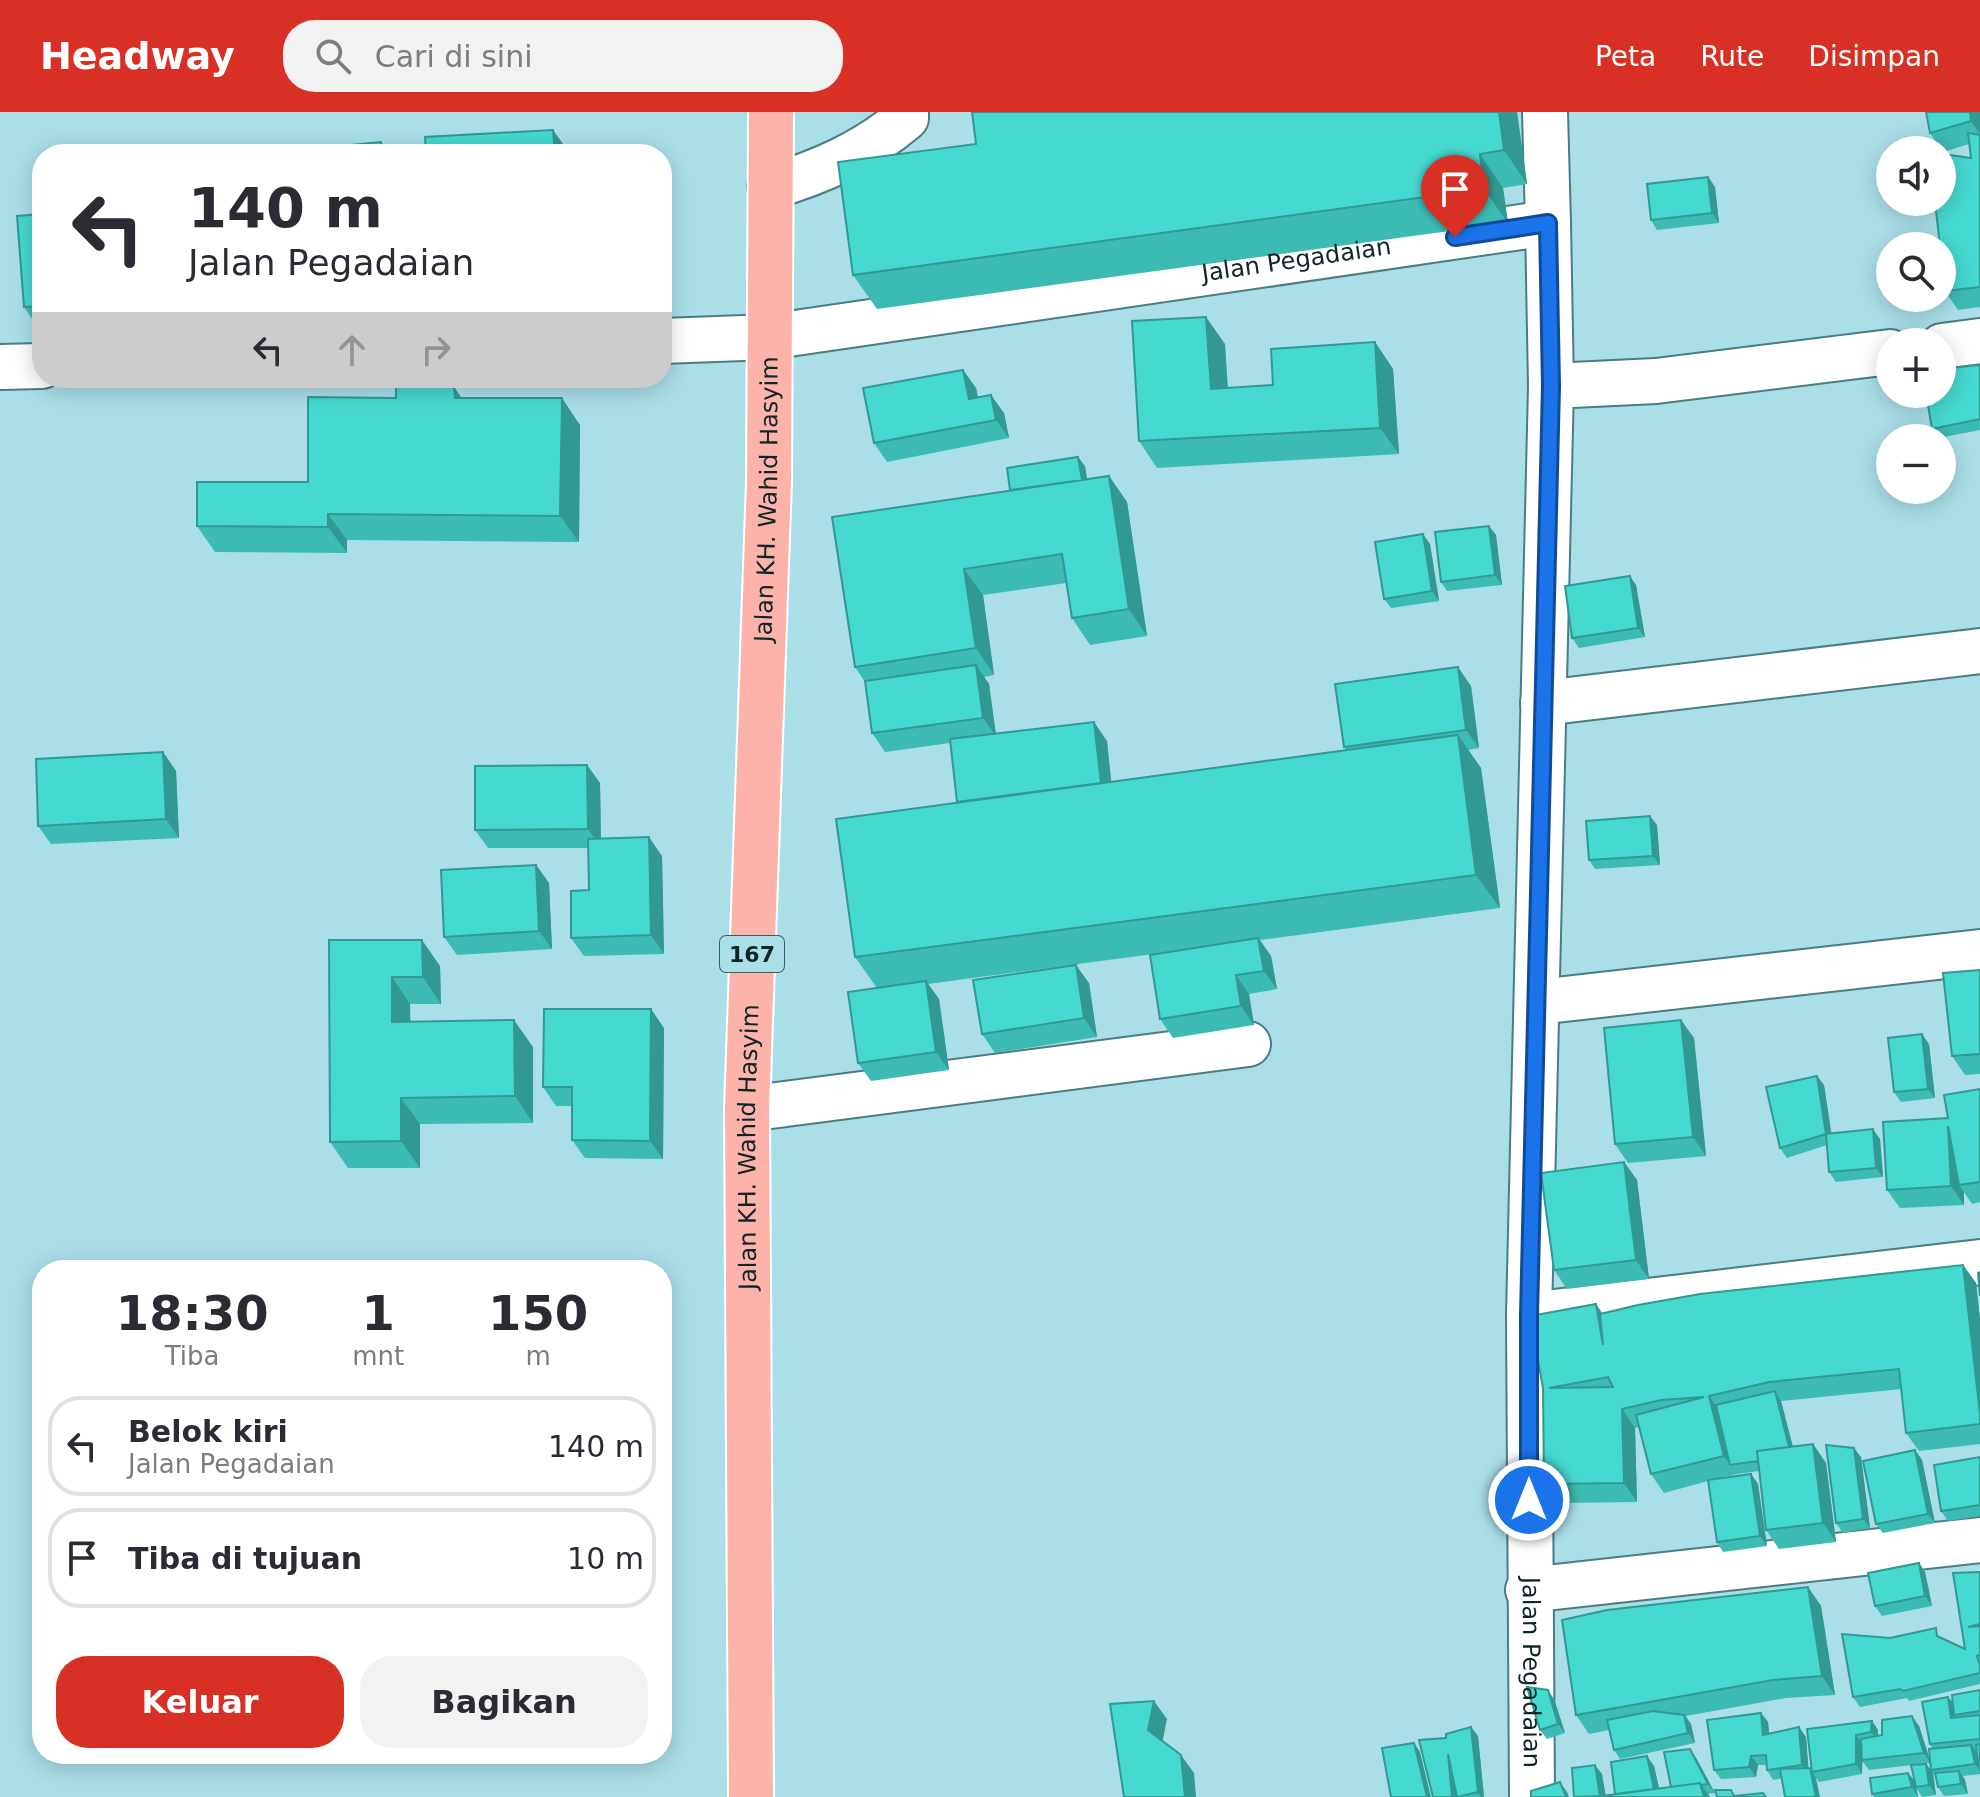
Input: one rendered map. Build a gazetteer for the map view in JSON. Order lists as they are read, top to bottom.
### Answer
{
  "streets": {
    "main road": ["Jalan KH. Wahid Hasyim", "167"],
    "street": ["Jalan Pegadaian"]
  },
  "crossings": [
    ["Jalan Pegadaian", "Jalan KH. Wahid Hasyim"]
  ],
  "page": {
    "header": "Headway",
    "search": "Cari di sini",
    "nav": ["Peta", "Rute", "Disimpan"],
    "map_buttons": ["+", "−"],
    "turn": ["140 m", "Jalan Pegadaian"],
    "eta": [
      "18:30",
      "Tiba",
      "1",
      "mnt",
      "150",
      "m"
    ],
    "list": [
      {
        "name": "Belok kiri",
        "note": "Jalan Pegadaian",
        "value": "140 m"
      },
      {
        "name": "Tiba di tujuan",
        "value": "10 m"
      }
    ],
    "buttons": ["Keluar", "Bagikan"]
  }
}
